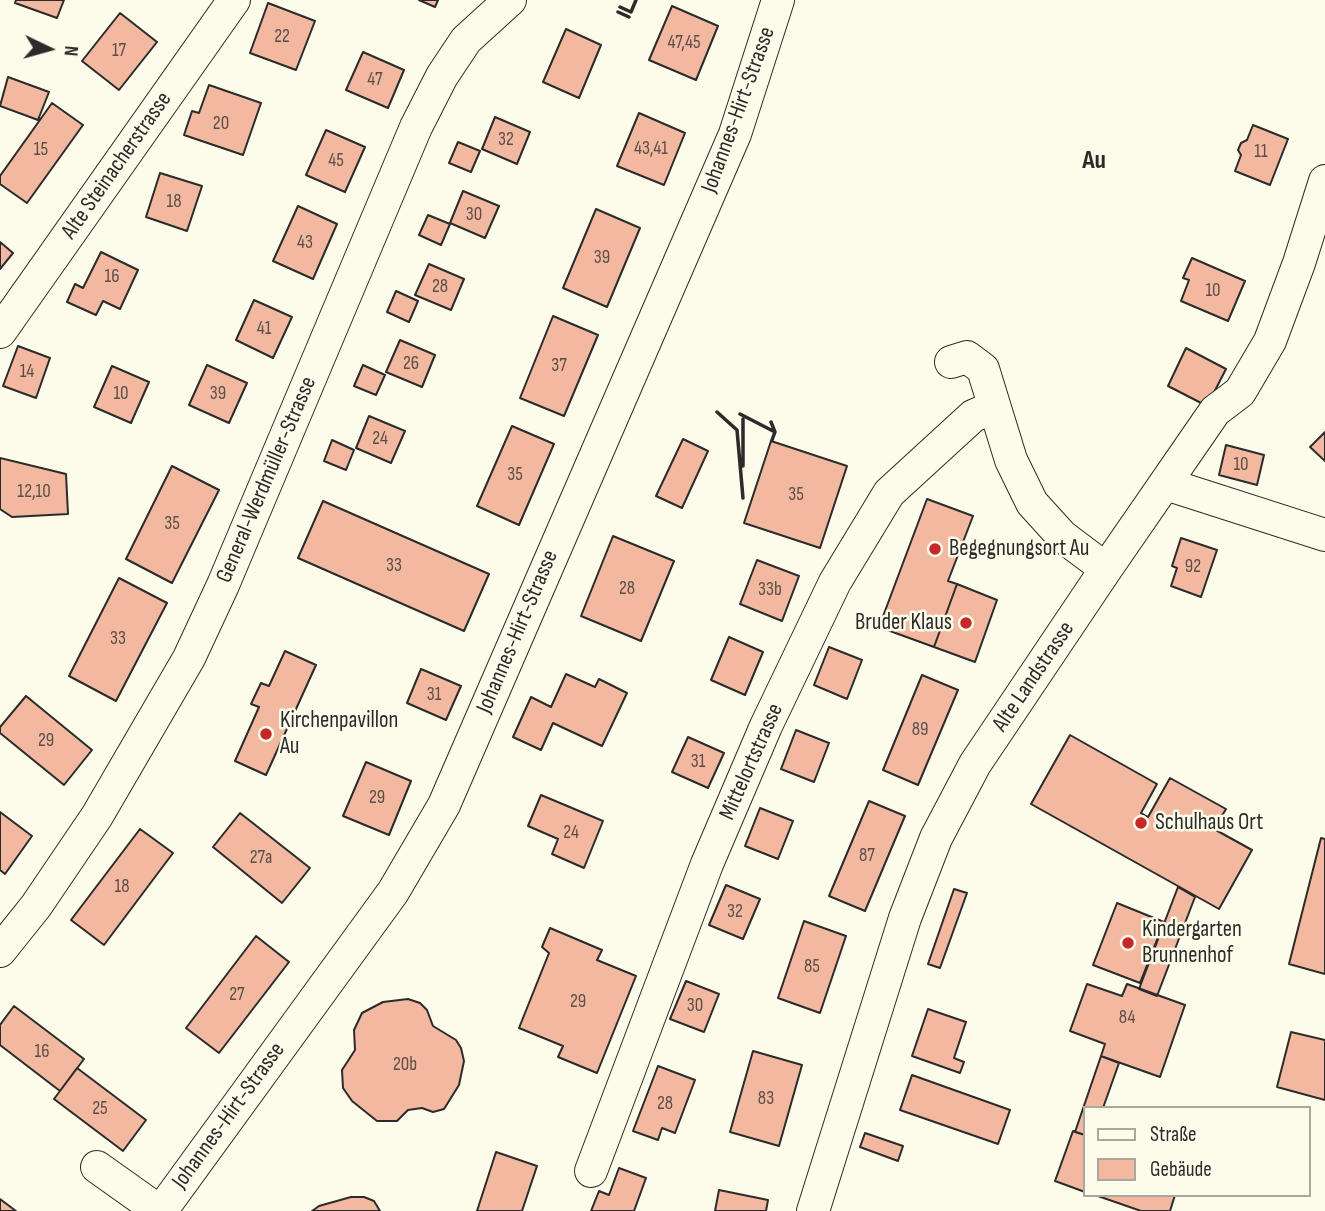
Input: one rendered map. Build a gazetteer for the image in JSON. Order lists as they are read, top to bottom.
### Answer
{
  "streets": {
    "street": [
      "Johannes-Hirt-Strasse",
      "Alte Steinacherstrasse",
      "General-Werdmüller-Strasse",
      "Alte Landstrasse",
      "Mittelortstrasse"
    ]
  },
  "districts": ["Au"],
  "places": [
    "Begegnungsort Au",
    "Bruder Klaus",
    "Kirchenpavillon Au",
    "Schulhaus Ort",
    "Kindergarten Brunnenhof"
  ],
  "house_numbers": [
    "22",
    "47,45",
    "17",
    "47",
    "20",
    "32",
    "43,41",
    "15",
    "11",
    "45",
    "18",
    "30",
    "43",
    "39",
    "16",
    "28",
    "10",
    "41",
    "26",
    "37",
    "14",
    "10",
    "39",
    "24",
    "10",
    "35",
    "12,10",
    "35",
    "35",
    "33",
    "92",
    "28",
    "33b",
    "33",
    "31",
    "89",
    "29",
    "31",
    "29",
    "24",
    "87",
    "27a",
    "18",
    "32",
    "85",
    "27",
    "29",
    "30",
    "84",
    "16",
    "20b",
    "83",
    "28",
    "25"
  ],
  "legend": ["Straße", "Gebäude"],
  "north": "right"
}
